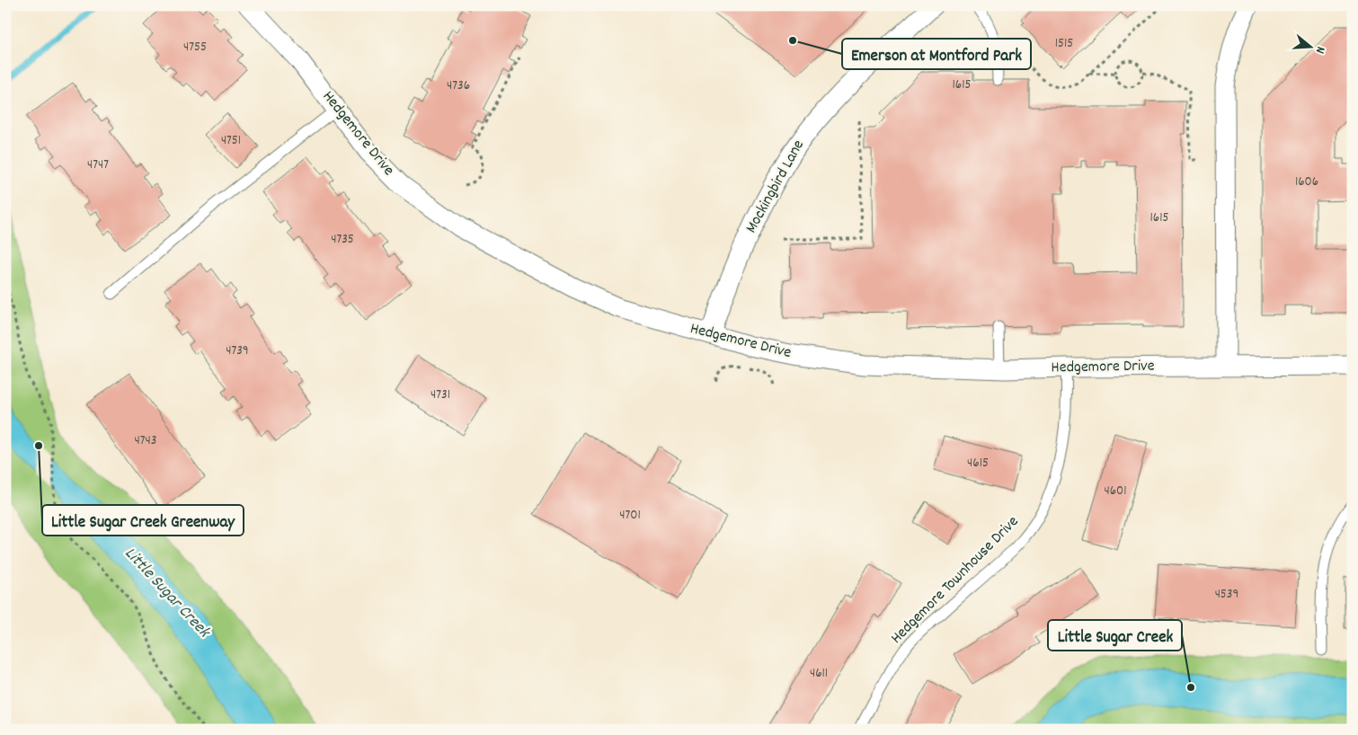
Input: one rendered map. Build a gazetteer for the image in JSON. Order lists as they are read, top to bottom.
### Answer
{
  "streets": {
    "street": ["Hedgemore Drive", "Mockingbird Lane"],
    "lane": ["Hedgemore Townhouse Drive"]
  },
  "crossings": [
    ["Hedgemore Drive", "Mockingbird Lane"],
    ["Hedgemore Drive", "Hedgemore Townhouse Drive"]
  ],
  "water": ["Little Sugar Creek"],
  "places": ["Emerson at Montford Park", "Little Sugar Creek Greenway", "Little Sugar Creek"],
  "house_numbers": [
    "1515",
    "4755",
    "1615",
    "4736",
    "4751",
    "4747",
    "1606",
    "1615",
    "4735",
    "4739",
    "4731",
    "4743",
    "4615",
    "4601",
    "4701",
    "4539",
    "4611"
  ],
  "north": "right"
}
